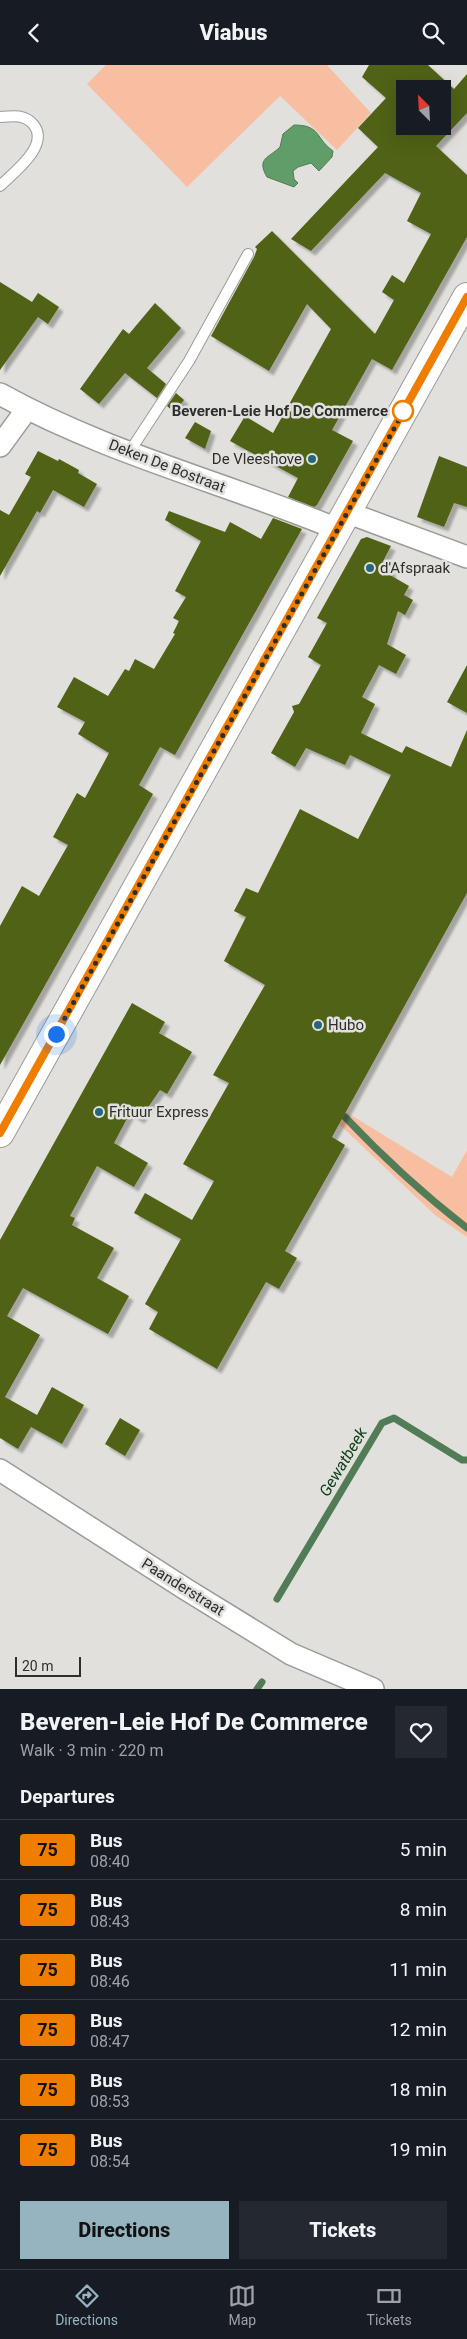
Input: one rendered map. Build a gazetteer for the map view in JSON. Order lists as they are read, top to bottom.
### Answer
{
  "streets": {
    "street": ["Deken De Bostraat", "Paanderstraat"]
  },
  "water": ["Gewatbeek"],
  "places": [
    "Beveren-Leie Hof De Commerce",
    "De Vleeshove",
    "d'Afspraak",
    "Hubo",
    "Frituur Express"
  ],
  "lines": ["bus line 75"],
  "scale_bar": "20 m",
  "north": "top left",
  "page": {
    "header": "Viabus",
    "scale": "20 m",
    "heading": [
      ["Beveren-Leie Hof De Commerce", "Walk · 3 min · 220 m"],
      "Departures"
    ],
    "list": [
      {
        "mark": "75",
        "name": "Bus",
        "note": "08:40",
        "value": "5 min"
      },
      {
        "mark": "75",
        "name": "Bus",
        "note": "08:43",
        "value": "8 min"
      },
      {
        "mark": "75",
        "name": "Bus",
        "note": "08:46",
        "value": "11 min"
      },
      {
        "mark": "75",
        "name": "Bus",
        "note": "08:47",
        "value": "12 min"
      },
      {
        "mark": "75",
        "name": "Bus",
        "note": "08:53",
        "value": "18 min"
      },
      {
        "mark": "75",
        "name": "Bus",
        "note": "08:54",
        "value": "19 min"
      }
    ],
    "buttons": ["Directions", "Tickets"],
    "tabs": ["Directions", "Map", "Tickets"]
  }
}
